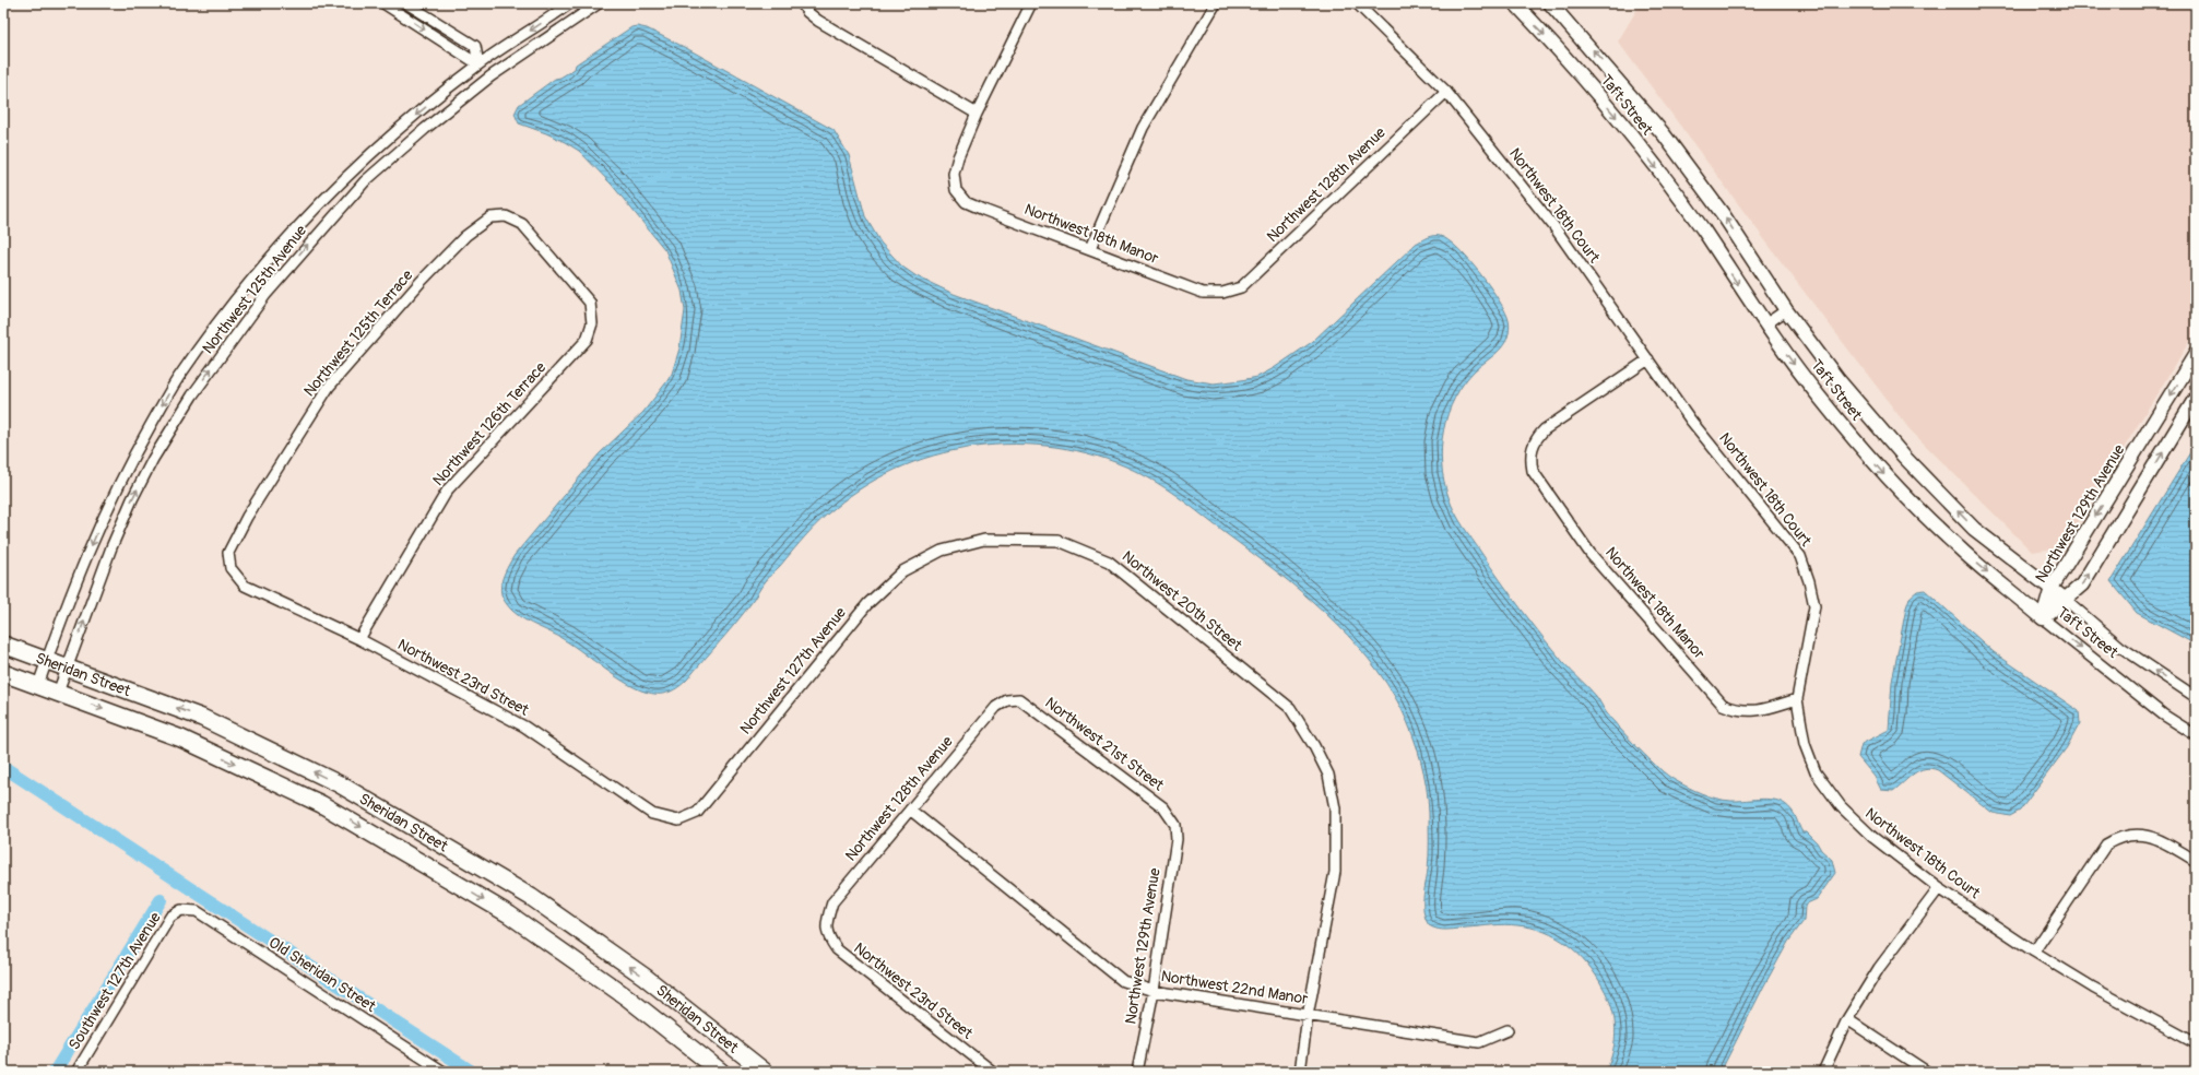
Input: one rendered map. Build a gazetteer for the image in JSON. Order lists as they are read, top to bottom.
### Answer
{
  "streets": {
    "main road": ["Sheridan Street"],
    "street": [
      "Taft Street",
      "Northwest 128th Avenue",
      "Northwest 18th Court",
      "Northwest 18th Manor",
      "Northwest 125th Avenue",
      "Northwest 125th Terrace",
      "Northwest 126th Terrace",
      "Northwest 129th Avenue",
      "Northwest 20th Street",
      "Northwest 127th Avenue",
      "Northwest 23rd Street",
      "Northwest 21st Street",
      "Old Sheridan Street",
      "Southwest 127th Avenue",
      "Northwest 22nd Manor"
    ]
  },
  "crossings": [
    ["Taft Street", "Northwest 129th Avenue"],
    ["Northwest 128th Avenue", "Northwest 18th Court"],
    ["Northwest 128th Avenue", "Northwest 18th Manor"],
    ["Northwest 128th Avenue", "Northwest 23rd Street"],
    ["Northwest 128th Avenue", "Northwest 21st Street"],
    ["Northwest 128th Avenue", "Northwest 22nd Manor"],
    ["Northwest 18th Court", "Northwest 18th Manor"],
    ["Northwest 125th Avenue", "Sheridan Street"],
    ["Northwest 125th Terrace", "Northwest 126th Terrace"],
    ["Northwest 125th Terrace", "Northwest 23rd Street"],
    ["Northwest 126th Terrace", "Northwest 23rd Street"],
    ["Northwest 129th Avenue", "Northwest 21st Street"],
    ["Northwest 129th Avenue", "Northwest 22nd Manor"],
    ["Northwest 20th Street", "Northwest 127th Avenue"],
    ["Northwest 20th Street", "Northwest 22nd Manor"],
    ["Northwest 127th Avenue", "Northwest 23rd Street"],
    ["Old Sheridan Street", "Southwest 127th Avenue"]
  ]
}
